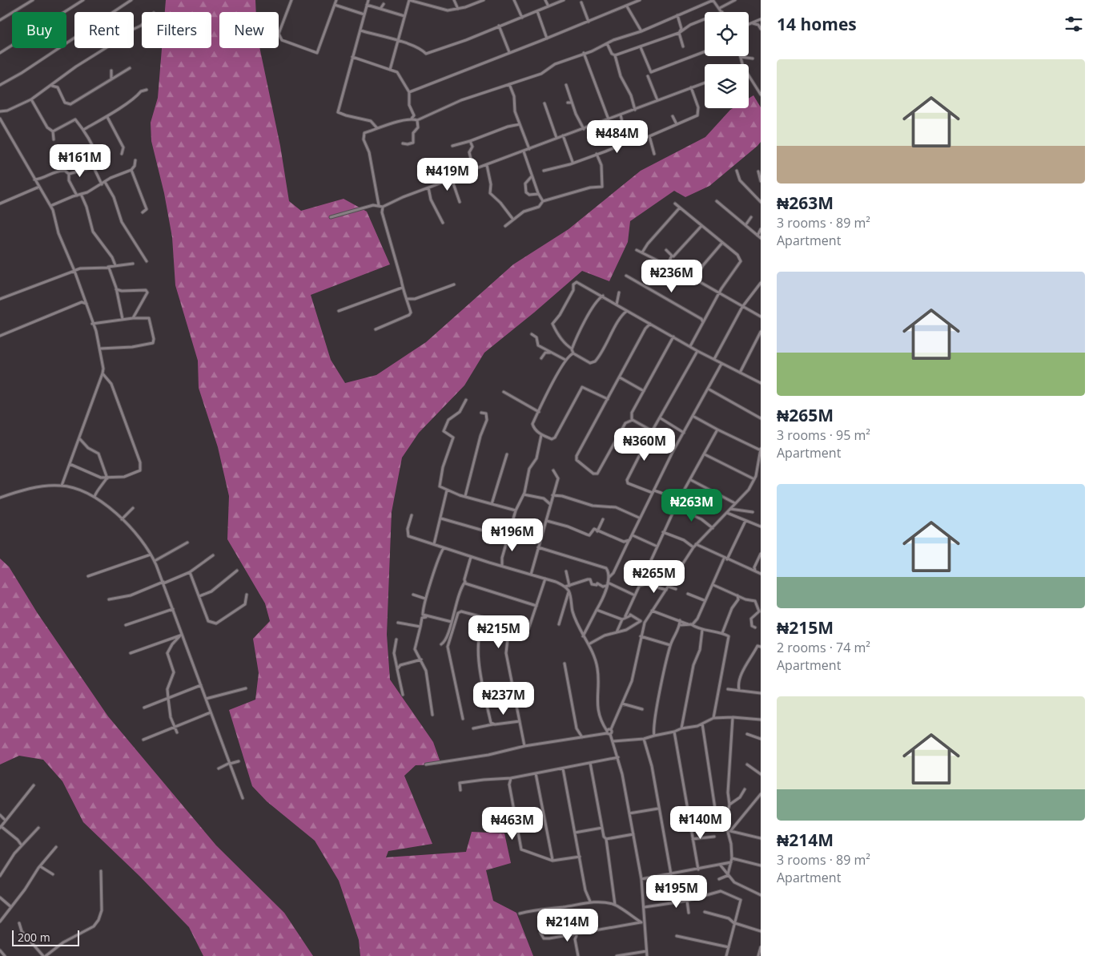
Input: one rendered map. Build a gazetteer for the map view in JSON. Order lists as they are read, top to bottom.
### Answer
{
  "scale_bar": "200 m",
  "page": {
    "heading": "14 homes",
    "chip": [
      "Buy",
      "Rent",
      "Filters",
      "New"
    ],
    "list": [
      {
        "name": "₦263M",
        "note": "3 rooms · 89 m² · Apartment"
      },
      {
        "name": "₦265M",
        "note": "3 rooms · 95 m² · Apartment"
      },
      {
        "name": "₦215M",
        "note": "2 rooms · 74 m² · Apartment"
      },
      {
        "name": "₦214M",
        "note": "3 rooms · 89 m² · Apartment"
      }
    ],
    "price": [
      "₦484M",
      "₦161M",
      "₦419M",
      "₦236M",
      "₦360M",
      "₦263M",
      "₦196M",
      "₦265M",
      "₦215M",
      "₦237M",
      "₦140M",
      "₦463M",
      "₦195M",
      "₦214M"
    ],
    "scale": "200 m"
  }
}
